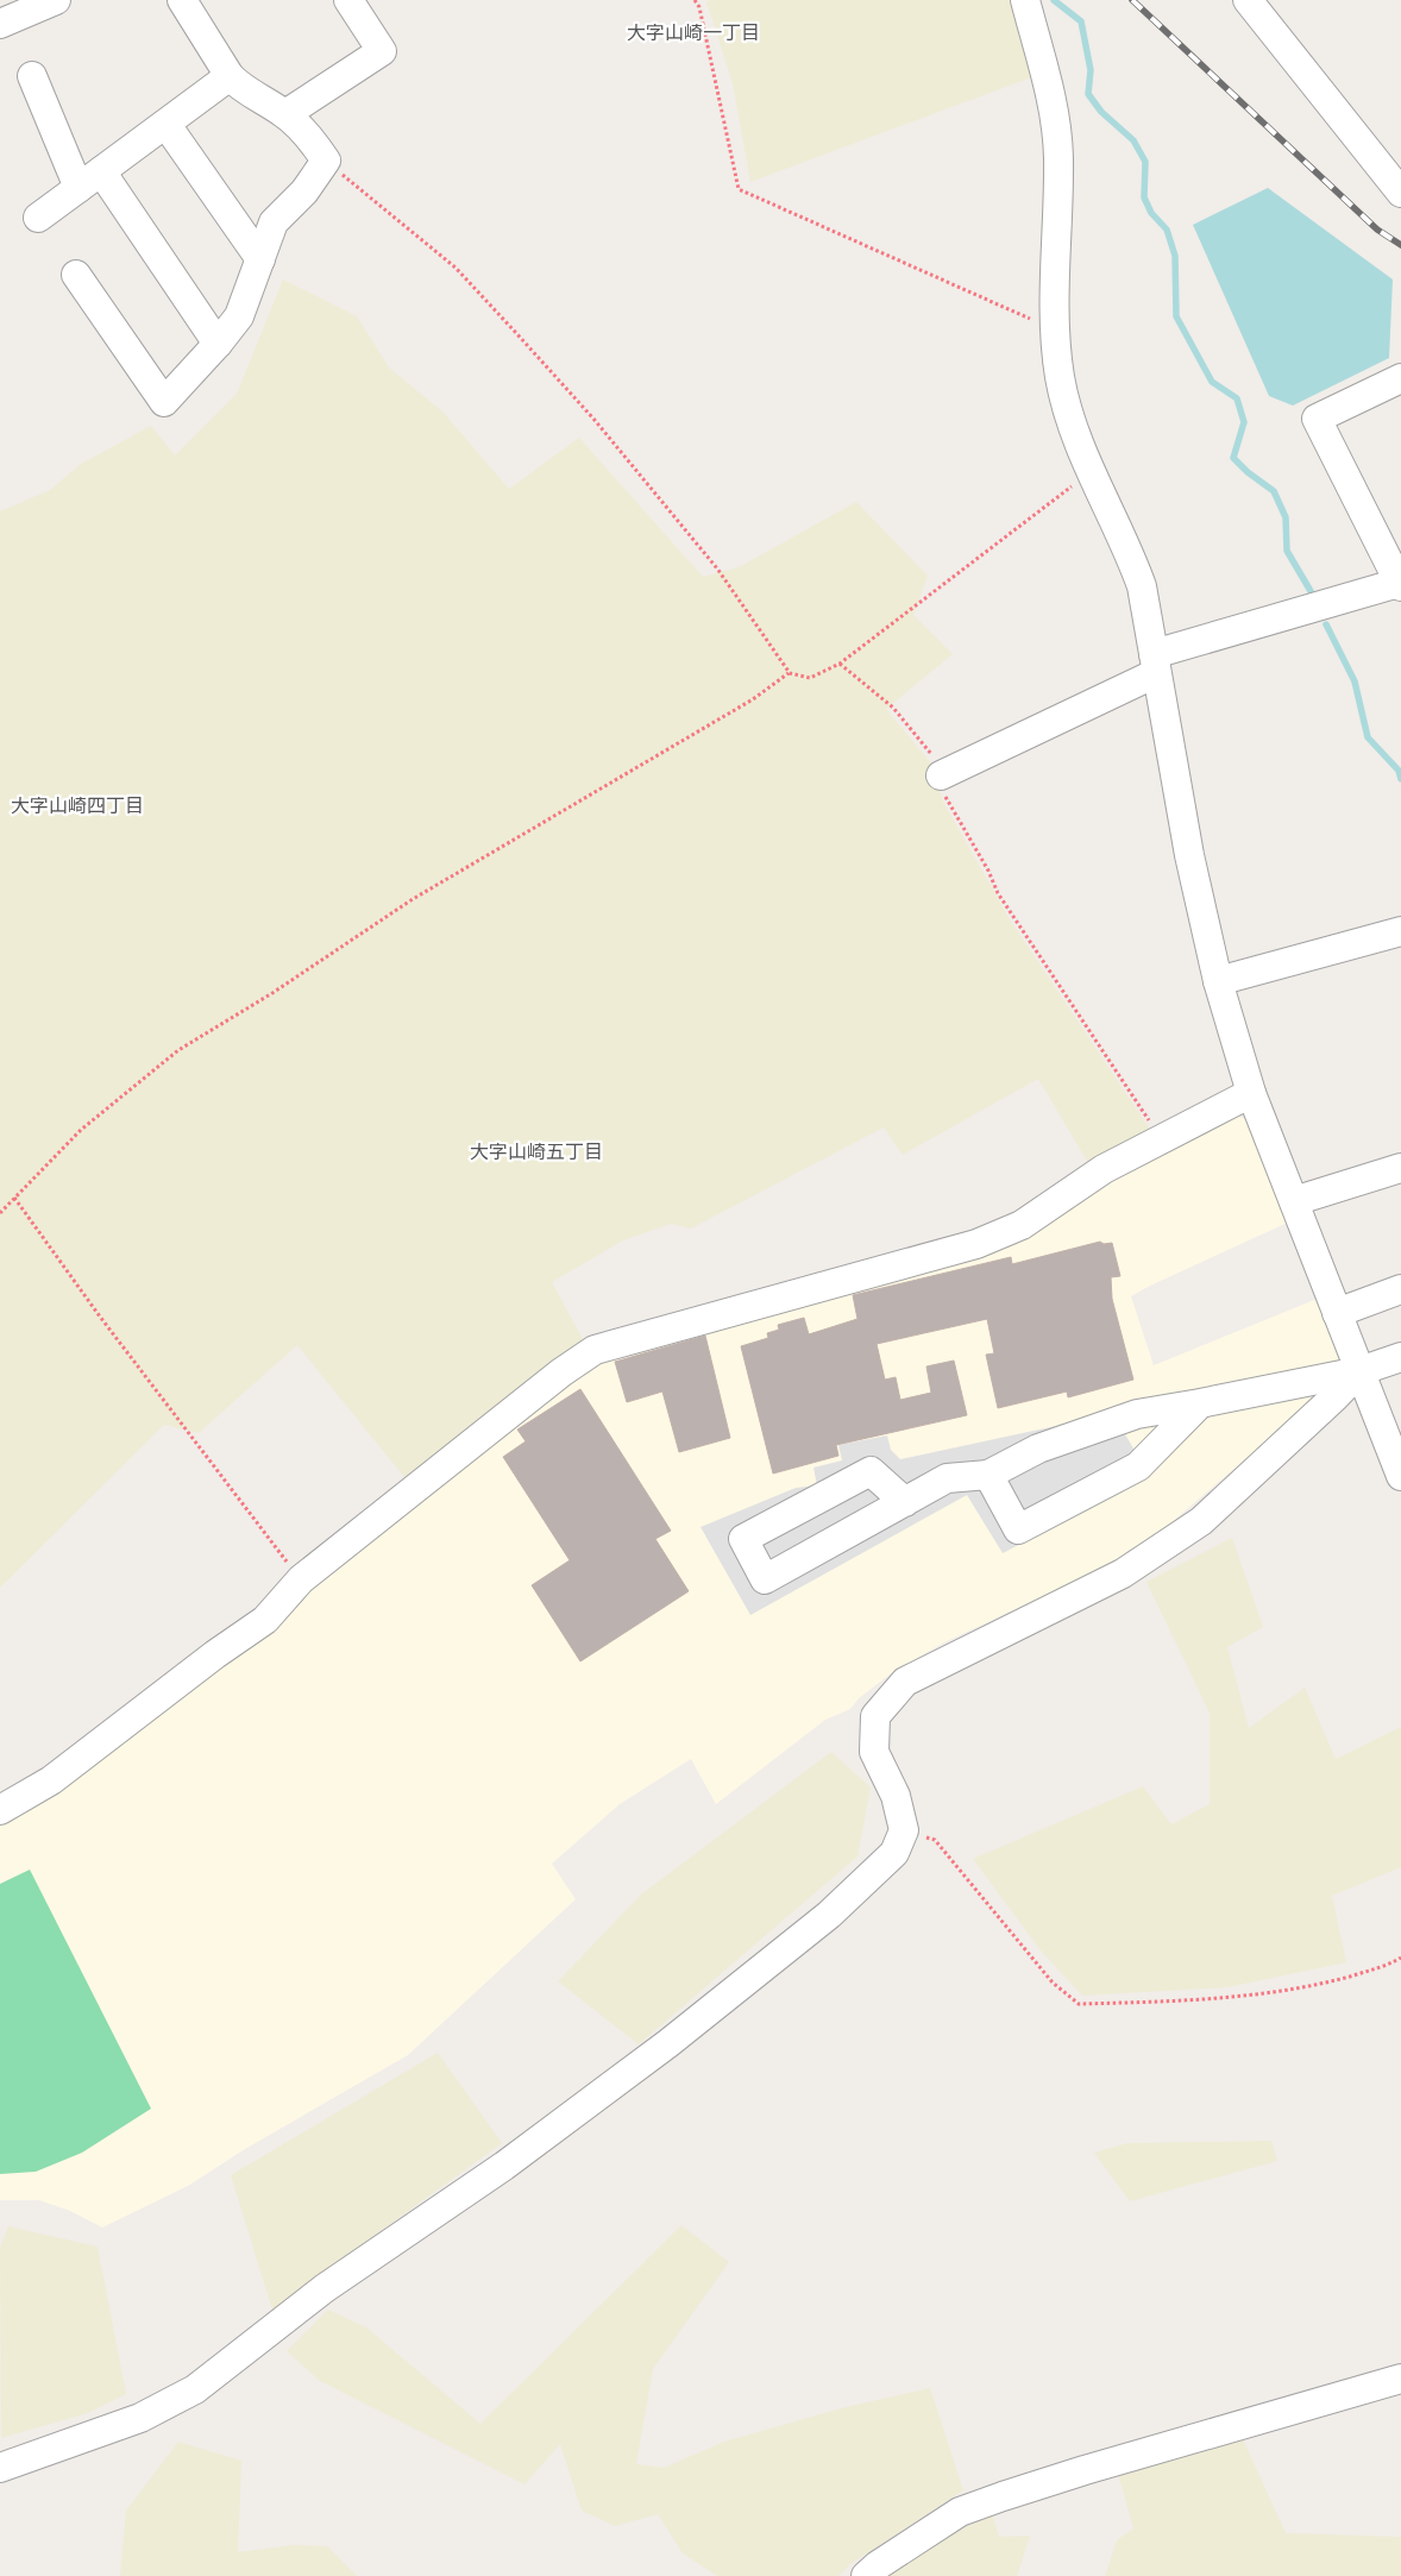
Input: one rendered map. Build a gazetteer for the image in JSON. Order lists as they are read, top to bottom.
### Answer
{
  "districts": ["大字山崎一丁目", "大字山崎四丁目", "大字山崎五丁目"]
}
